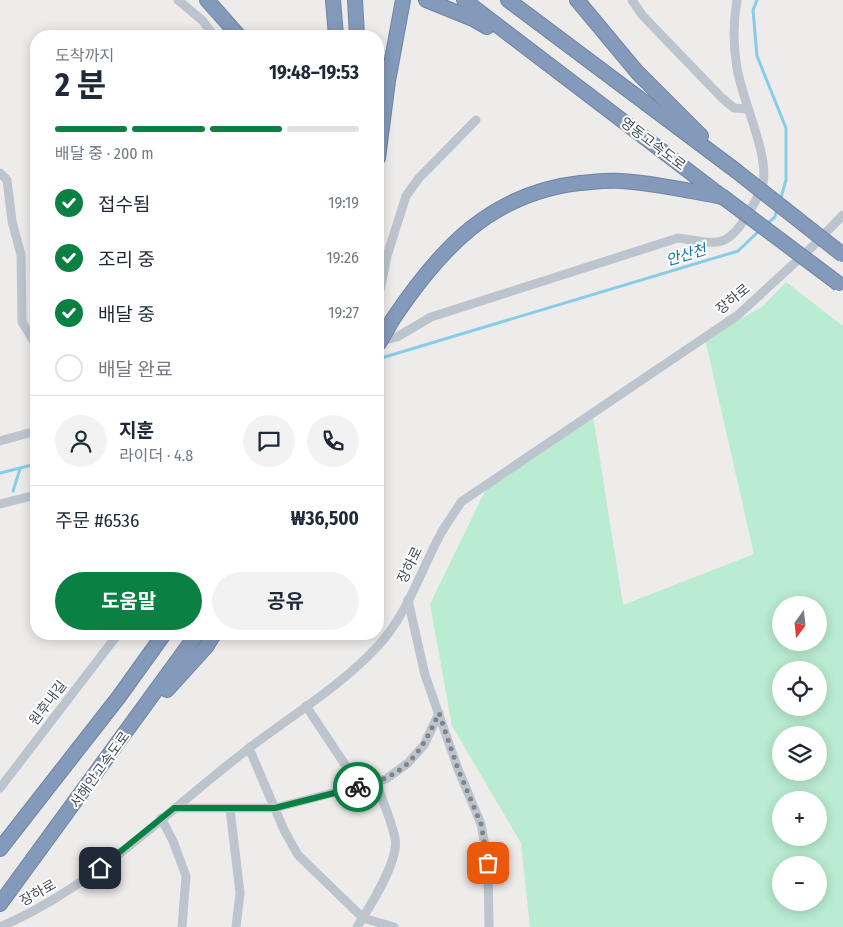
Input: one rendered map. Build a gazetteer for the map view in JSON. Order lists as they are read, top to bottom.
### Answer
{
  "streets": {
    "highway": ["영동고속도로", "서해안고속도로"],
    "street": ["장하로", "원후내길"]
  },
  "water": ["안산천"],
  "north": "bottom",
  "page": {
    "heading": ["2 분", "도착까지", "19:48–19:53"],
    "panel": [
      "지훈",
      "라이더 · 4.8",
      "주문 #6536",
      "₩36,500"
    ],
    "bar": "배달 중 · 200 m",
    "list": [
      ["접수됨", "19:19"],
      ["조리 중", "19:26"],
      ["배달 중", "19:27"],
      "배달 완료"
    ],
    "buttons": ["도움말", "공유"],
    "map_buttons": ["+", "−"]
  }
}
